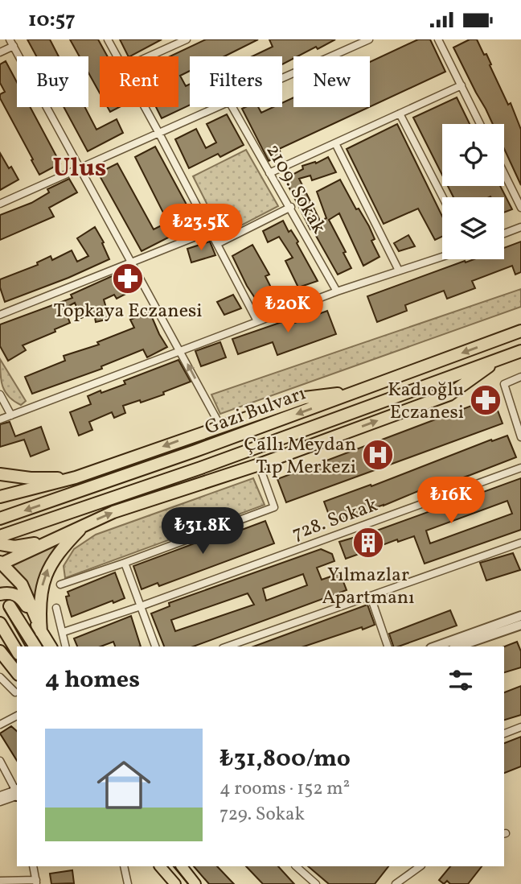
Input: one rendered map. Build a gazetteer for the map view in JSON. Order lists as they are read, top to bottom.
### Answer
{
  "streets": {
    "highway": ["Gazi Bulvarı"],
    "street": ["2109. Sokak", "728. Sokak"]
  },
  "districts": ["Ulus"],
  "places": {
    "pharmacy": ["Topkaya Eczanesi", "Kadıoğlu Eczanesi"],
    "hospital": ["Çallı Meydan Tıp Merkezi"],
    "building": ["Yılmazlar Apartmanı"]
  },
  "page": {
    "status": "10:57",
    "chip": [
      "Buy",
      "Rent",
      "Filters",
      "New"
    ],
    "price": [
      "₺23.5K",
      "₺20K",
      "₺16K",
      "₺31.8K"
    ],
    "heading": "4 homes",
    "list": [
      {
        "name": "₺31,800/mo",
        "note": "4 rooms · 152 m² · 729. Sokak"
      }
    ]
  }
}
